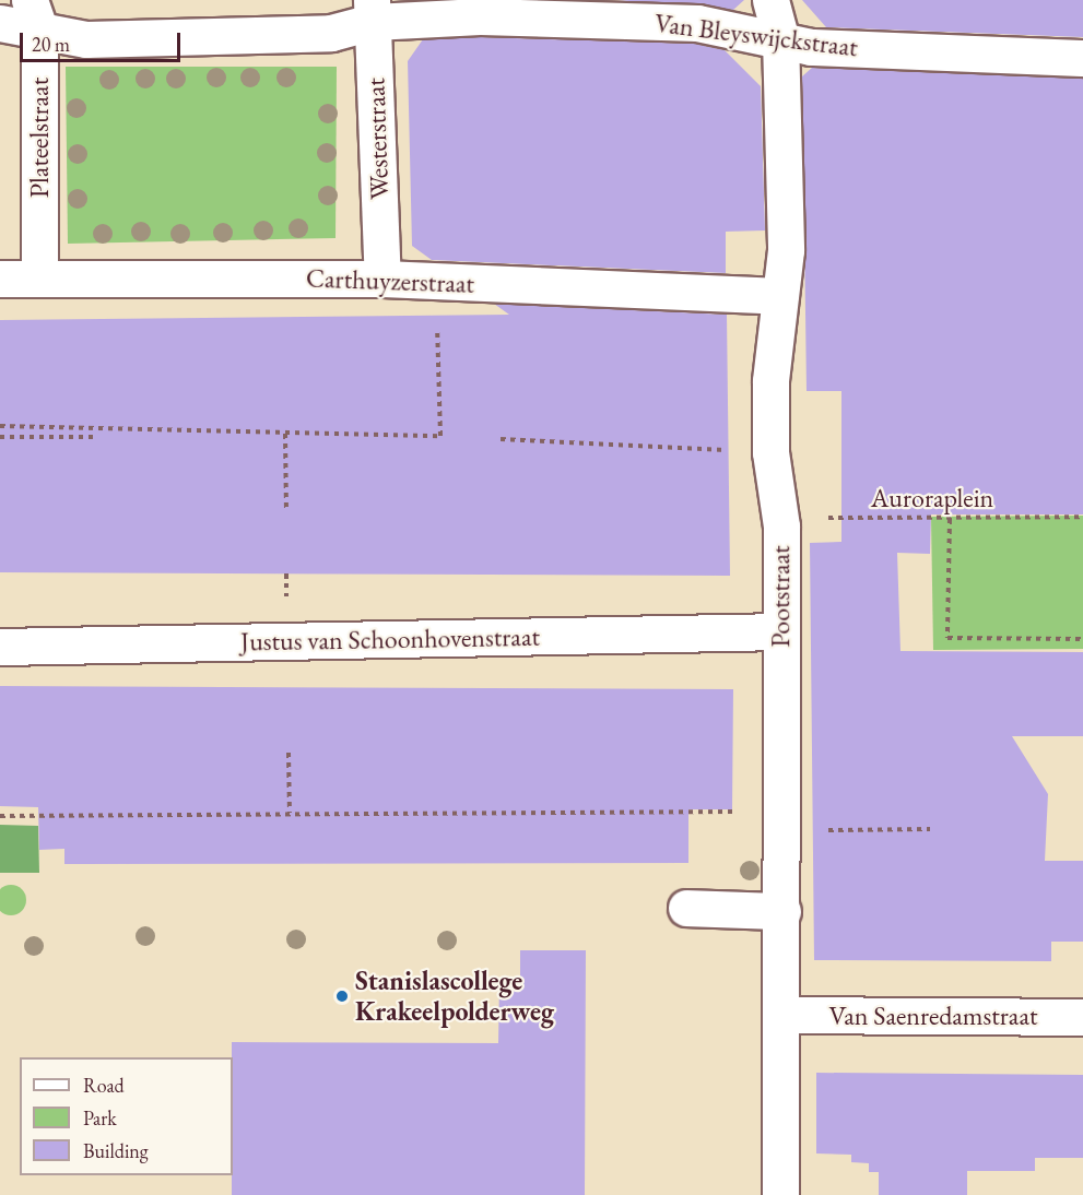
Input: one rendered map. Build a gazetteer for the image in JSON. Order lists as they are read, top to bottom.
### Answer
{
  "streets": {
    "street": [
      "Van Bleyswijckstraat",
      "Plateelstraat",
      "Westerstraat",
      "Carthuyzerstraat",
      "Pootstraat",
      "Justus van Schoonhovenstraat",
      "Van Saenredamstraat"
    ],
    "path": ["Auroraplein"]
  },
  "crossings": [
    ["Van Bleyswijckstraat", "Plateelstraat"],
    ["Van Bleyswijckstraat", "Westerstraat"],
    ["Van Bleyswijckstraat", "Pootstraat"],
    ["Plateelstraat", "Carthuyzerstraat"],
    ["Westerstraat", "Carthuyzerstraat"],
    ["Carthuyzerstraat", "Pootstraat"],
    ["Auroraplein", "Pootstraat"],
    ["Pootstraat", "Justus van Schoonhovenstraat"],
    ["Pootstraat", "Van Saenredamstraat"]
  ],
  "places": ["Stanislascollege Krakeelpolderweg"],
  "legend": ["Road", "Park", "Building"],
  "scale_bar": "20 m"
}
